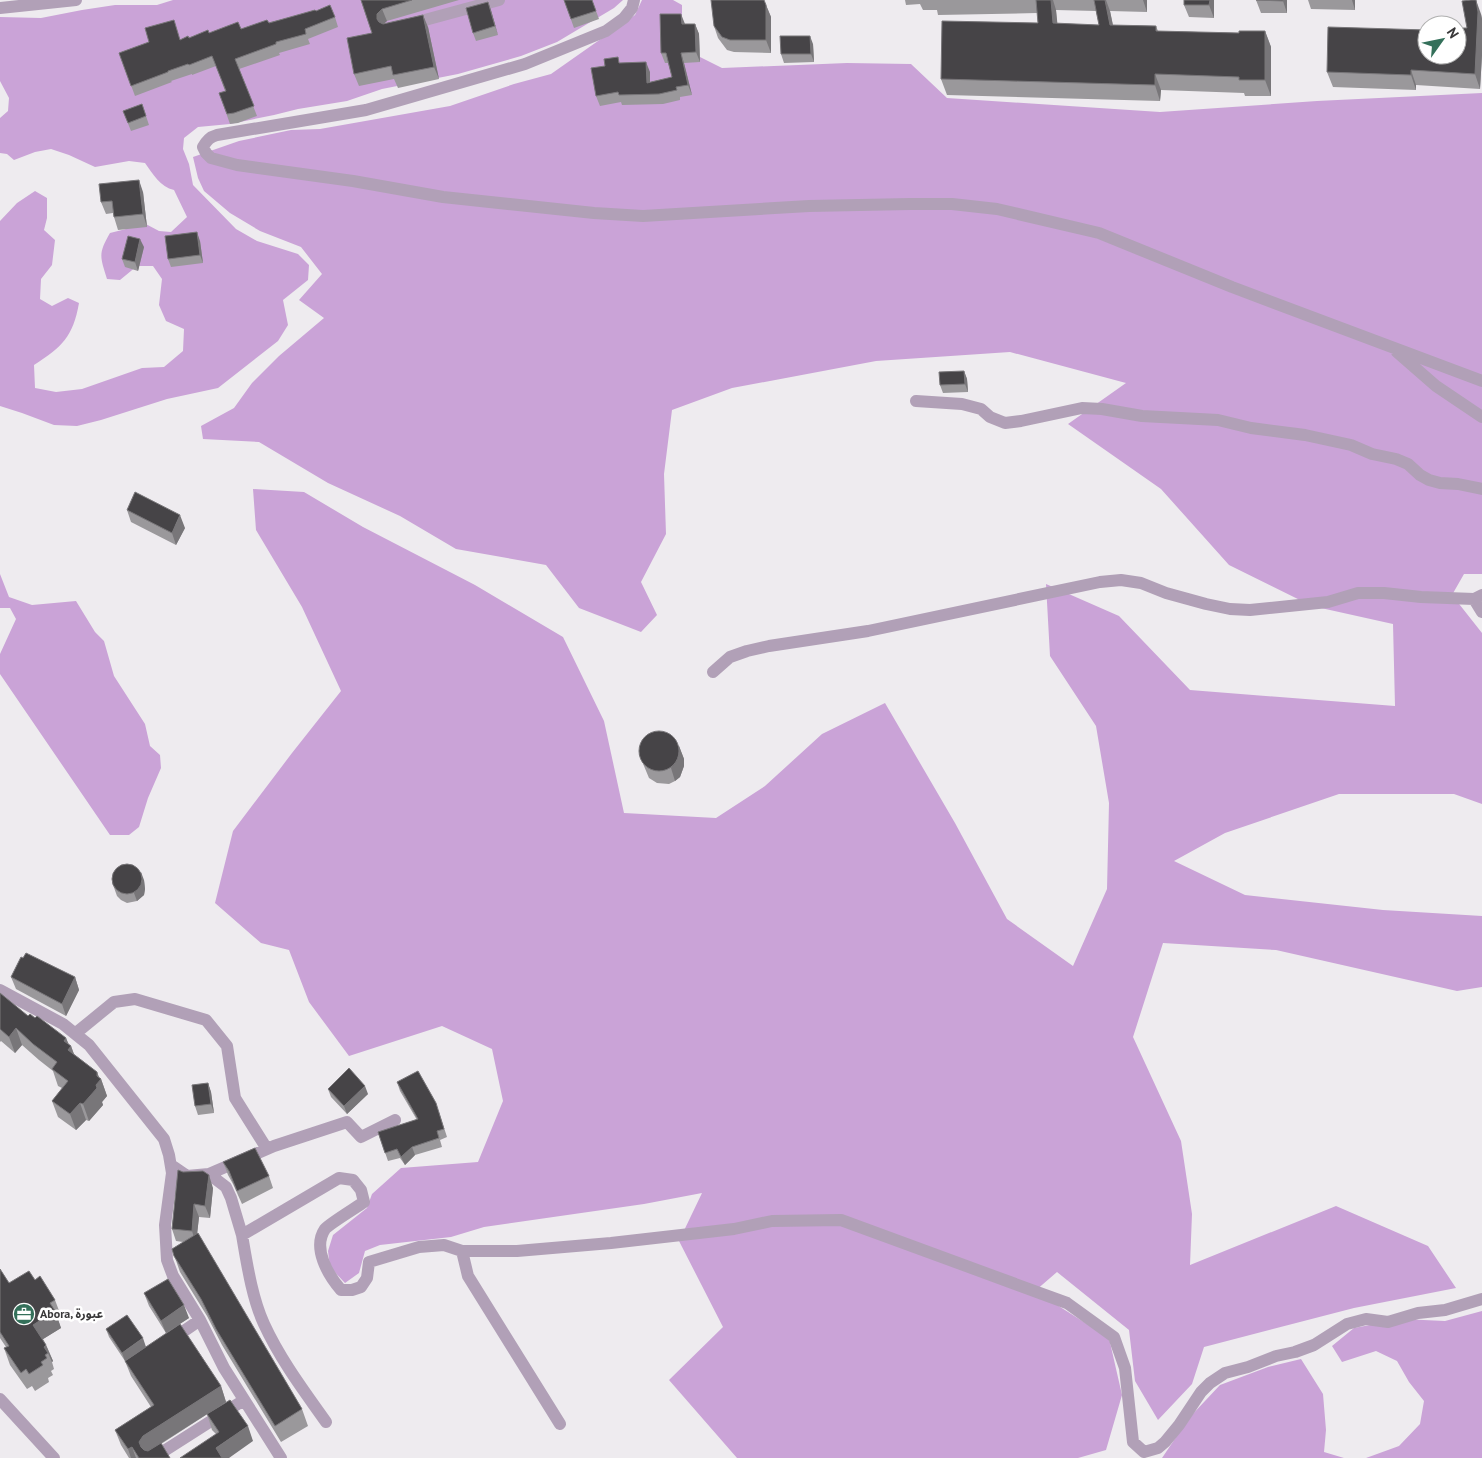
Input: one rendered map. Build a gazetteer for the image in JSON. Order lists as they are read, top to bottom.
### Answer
{
  "places": {
    "office": ["Abora, عبورة"]
  },
  "north": "top right"
}
